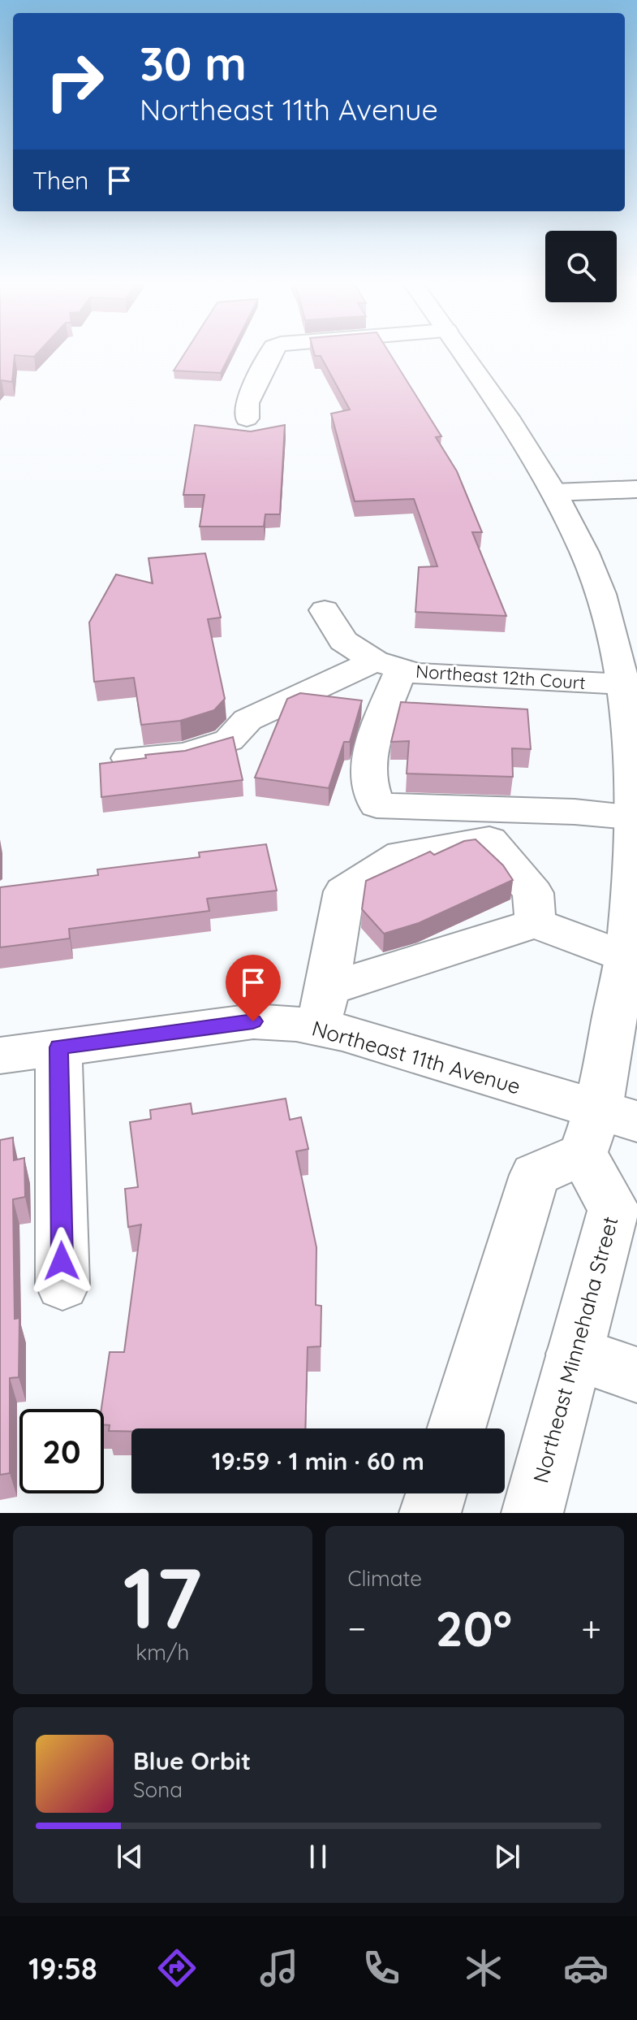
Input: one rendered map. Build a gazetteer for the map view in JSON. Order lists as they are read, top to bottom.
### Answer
{
  "streets": {
    "main road": ["Northeast 12th Court", "Northeast 11th Avenue", "Northeast Minnehaha Street"]
  },
  "crossings": [
    ["Northeast 11th Avenue", "Northeast Minnehaha Street"]
  ],
  "page": {
    "turn": ["30 m", "Northeast 11th Avenue"],
    "then": "Then",
    "limit": "20",
    "trip": "19:59 · 1 min · 60 m",
    "tile": [
      ["17", "km/h"],
      "Climate"
    ],
    "heat": ["−", "20°", "+"],
    "song": ["Blue Orbit", "Sona"],
    "tabs": "19:58"
  }
}
